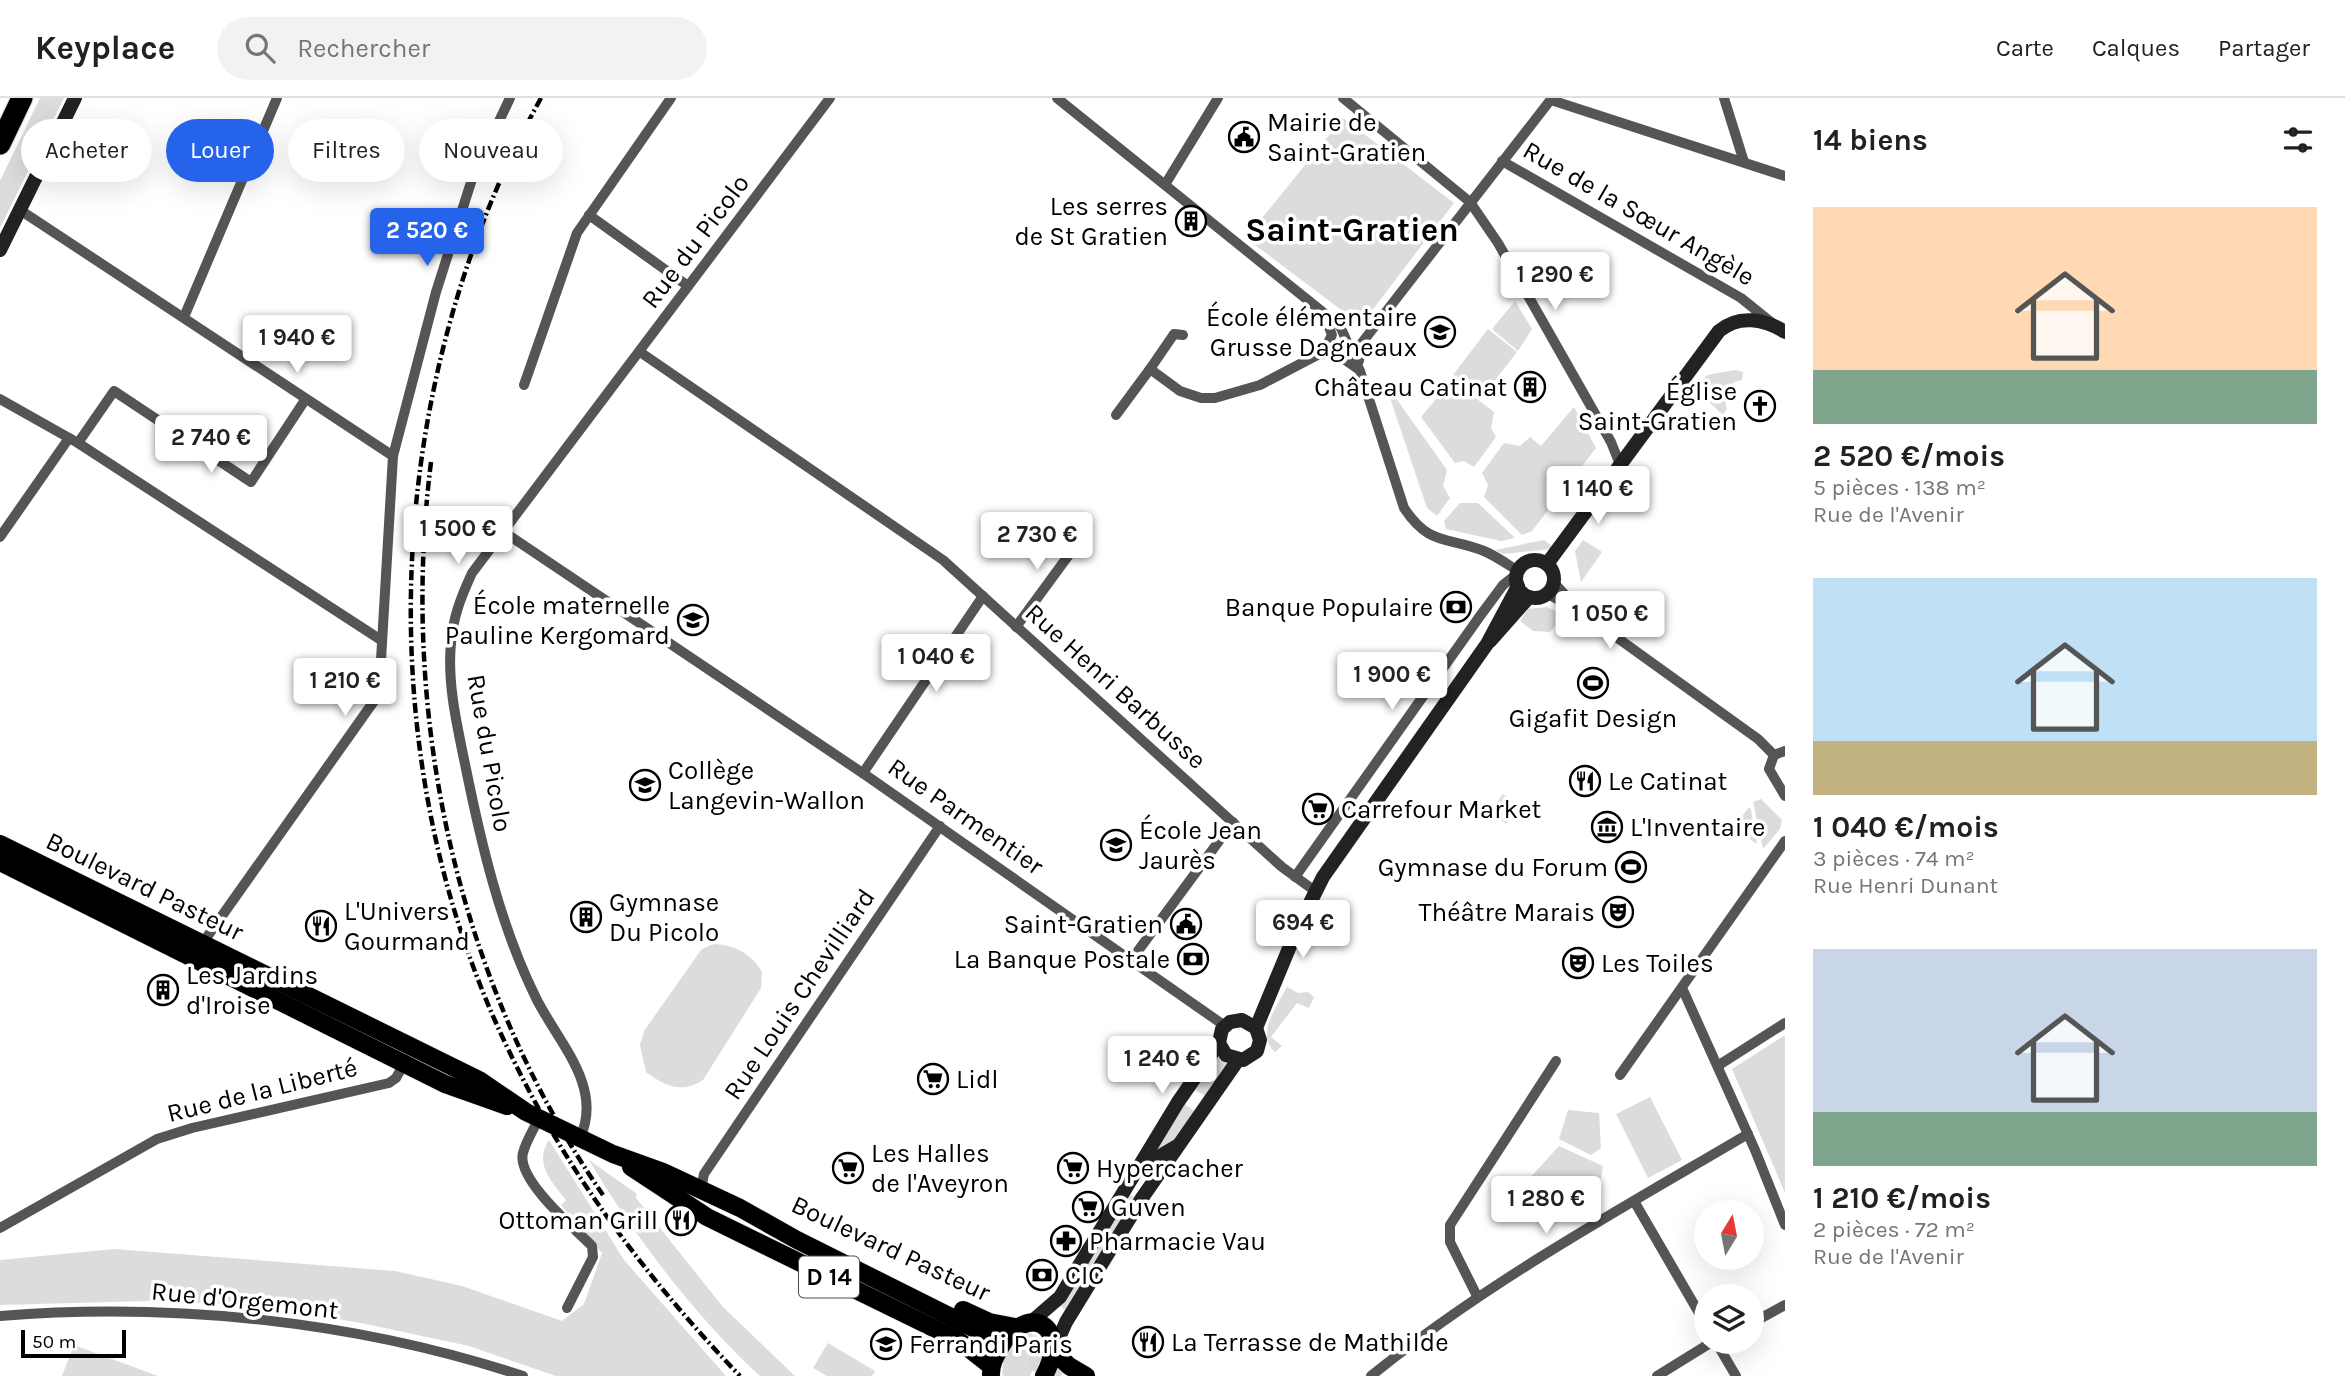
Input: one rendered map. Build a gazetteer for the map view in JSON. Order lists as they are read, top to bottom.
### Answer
{
  "streets": {
    "main road": ["Boulevard Pasteur", "D 14"],
    "street": [
      "Rue de la Sœur Angèle",
      "Rue du Picolo",
      "Rue Henri Barbusse",
      "Rue Parmentier",
      "Rue Louis Chevilliard",
      "Rue de la Liberté",
      "Rue d'Orgemont"
    ]
  },
  "crossings": [
    ["Rue du Picolo", "Rue Henri Barbusse"],
    ["Rue du Picolo", "Rue Parmentier"],
    ["Rue du Picolo", "Boulevard Pasteur"],
    ["Rue Parmentier", "Rue Louis Chevilliard"],
    ["Boulevard Pasteur", "Rue Louis Chevilliard"],
    ["Boulevard Pasteur", "Rue de la Liberté"]
  ],
  "districts": ["Saint-Gratien"],
  "places": {
    "public building": ["Mairie de Saint-Gratien", "Saint-Gratien"],
    "building": [
      "Les serres de St Gratien",
      "Château Catinat",
      "Gymnase Du Picolo",
      "Les Jardins d'Iroise"
    ],
    "school or university": [
      "École élémentaire Grusse Dagneaux",
      "École maternelle Pauline Kergomard",
      "Collège Langevin-Wallon",
      "École Jean Jaurès",
      "Ferrandi Paris"
    ],
    "church": ["Église Saint-Gratien"],
    "bank": ["Banque Populaire", "La Banque Postale", "CIC"],
    "sports": ["Gigafit Design", "Gymnase du Forum"],
    "restaurant": [
      "Le Catinat",
      "L'Univers Gourmand",
      "Ottoman Grill",
      "La Terrasse de Mathilde"
    ],
    "supermarket": [
      "Carrefour Market",
      "Lidl",
      "Les Halles de l'Aveyron",
      "Hypercacher",
      "Guven"
    ],
    "museum": ["L'Inventaire"],
    "theatre": ["Théâtre Marais", "Les Toiles"],
    "pharmacy": ["Pharmacie Vau"]
  },
  "scale_bar": "50 m",
  "north": "top",
  "page": {
    "header": "Keyplace",
    "search": "Rechercher",
    "nav": ["Carte", "Calques", "Partager"],
    "heading": "14 biens",
    "chip": [
      "Acheter",
      "Louer",
      "Filtres",
      "Nouveau"
    ],
    "list": [
      {
        "name": "2 520 €/mois",
        "note": "5 pièces · 138 m² · Rue de l'Avenir"
      },
      {
        "name": "1 040 €/mois",
        "note": "3 pièces · 74 m² · Rue Henri Dunant"
      },
      {
        "name": "1 210 €/mois",
        "note": "2 pièces · 72 m² · Rue de l'Avenir"
      }
    ],
    "price": [
      "2 520 €",
      "1 290 €",
      "1 940 €",
      "2 740 €",
      "1 140 €",
      "1 500 €",
      "2 730 €",
      "1 050 €",
      "1 040 €",
      "1 900 €",
      "1 210 €",
      "694 €",
      "1 240 €",
      "1 280 €"
    ],
    "scale": "50 m"
  }
}
